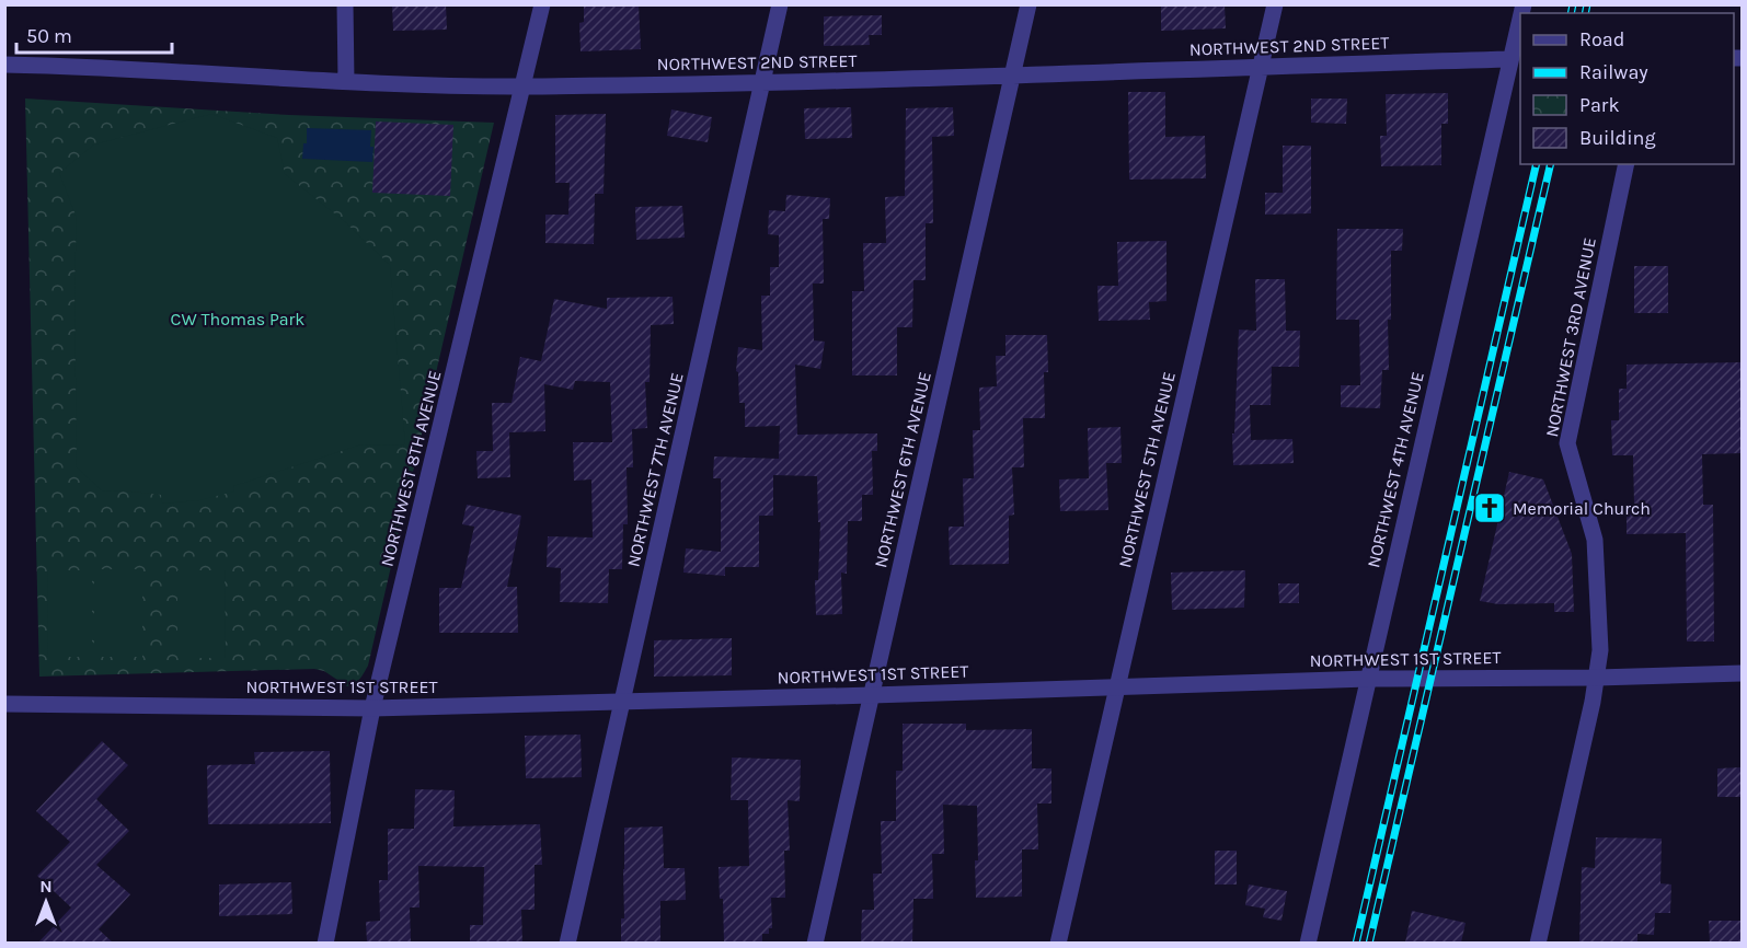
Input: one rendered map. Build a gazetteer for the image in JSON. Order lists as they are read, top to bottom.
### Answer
{
  "streets": {
    "street": [
      "NORTHWEST 2ND STREET",
      "NORTHWEST 3RD AVENUE",
      "NORTHWEST 8TH AVENUE",
      "NORTHWEST 7TH AVENUE",
      "NORTHWEST 6TH AVENUE",
      "NORTHWEST 5TH AVENUE",
      "NORTHWEST 4TH AVENUE",
      "NORTHWEST 1ST STREET"
    ]
  },
  "crossings": [
    ["NORTHWEST 2ND STREET", "NORTHWEST 8TH AVENUE"],
    ["NORTHWEST 2ND STREET", "NORTHWEST 7TH AVENUE"],
    ["NORTHWEST 2ND STREET", "NORTHWEST 6TH AVENUE"],
    ["NORTHWEST 2ND STREET", "NORTHWEST 5TH AVENUE"],
    ["NORTHWEST 2ND STREET", "NORTHWEST 4TH AVENUE"],
    ["NORTHWEST 3RD AVENUE", "NORTHWEST 1ST STREET"],
    ["NORTHWEST 8TH AVENUE", "NORTHWEST 1ST STREET"],
    ["NORTHWEST 7TH AVENUE", "NORTHWEST 1ST STREET"],
    ["NORTHWEST 6TH AVENUE", "NORTHWEST 1ST STREET"],
    ["NORTHWEST 5TH AVENUE", "NORTHWEST 1ST STREET"],
    ["NORTHWEST 4TH AVENUE", "NORTHWEST 1ST STREET"]
  ],
  "parks": ["CW Thomas Park"],
  "places": {
    "church": ["Memorial Church"]
  },
  "legend": [
    "Road",
    "Railway",
    "Park",
    "Building"
  ],
  "scale_bar": "50 m",
  "north": "top"
}
